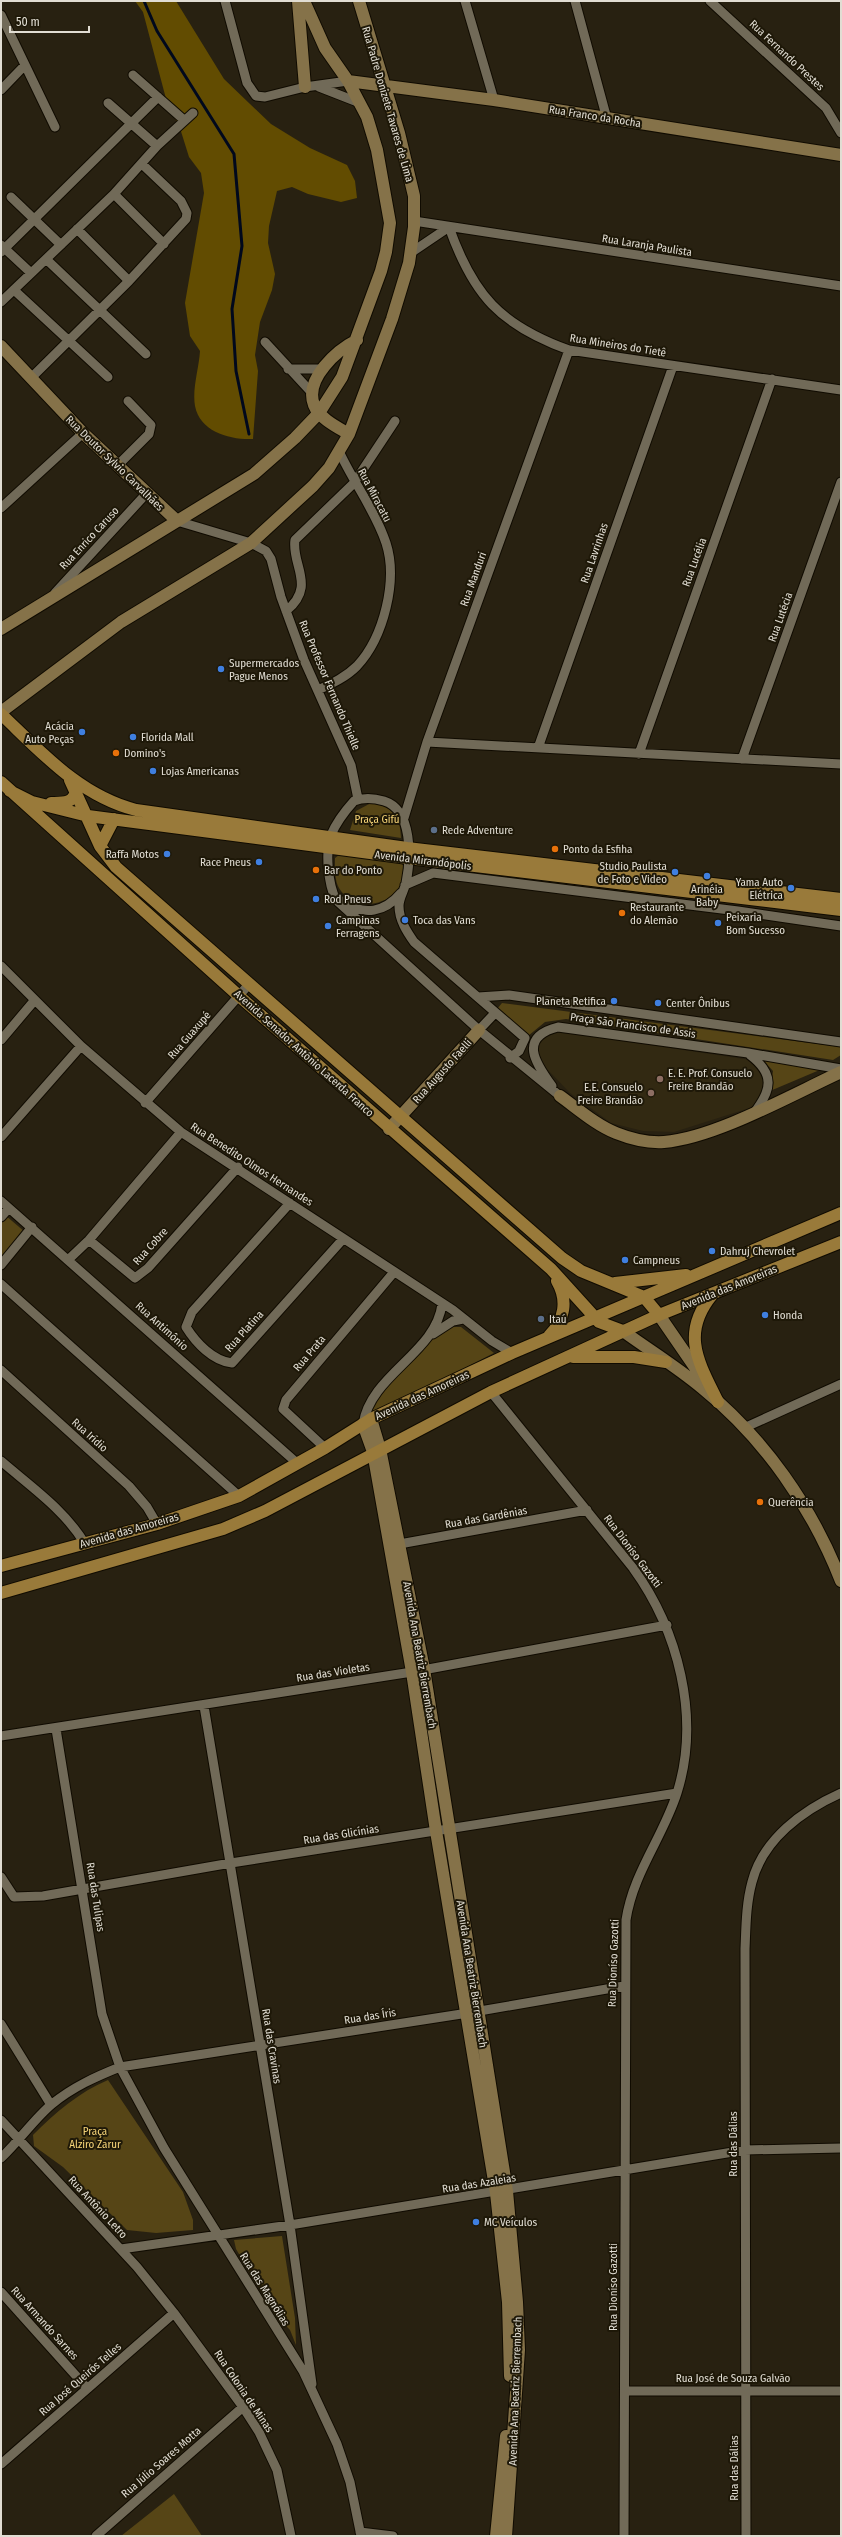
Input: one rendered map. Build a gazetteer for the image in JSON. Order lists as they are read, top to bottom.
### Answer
{
  "streets": {
    "main road": ["Avenida Mirandópolis", "Avenida Senador Antônio Lacerda Franco", "Avenida das Amoreiras"],
    "street": [
      "Rua Fernando Prestes",
      "Rua Padre Donizete Tavares de Lima",
      "Rua Franco da Rocha",
      "Rua Laranja Paulista",
      "Rua Mineiros do Tietê",
      "Rua Doutor Sylvio Carvalhães",
      "Rua Miracatu",
      "Rua Enrico Caruso",
      "Rua Lavrinhas",
      "Rua Lucélia",
      "Rua Manduri",
      "Rua Lutécia",
      "Rua Professor Fernando Thielle",
      "Praça São Francisco de Assis",
      "Rua Guaxupé",
      "Rua Augusto Faelli",
      "Rua Benedito Olmos Hernandes",
      "Rua Cobre",
      "Rua Antimônio",
      "Rua Platina",
      "Rua Prata",
      "Rua Irídio",
      "Rua das Gardênias",
      "Rua Dioníso Gazotti",
      "Avenida Ana Beatriz Bierrembach",
      "Rua das Violetas",
      "Rua das Glicínias",
      "Rua das Tulipas",
      "Rua das Íris",
      "Rua das Cravinas",
      "Rua das Dálias",
      "Rua das Azaleias",
      "Rua Antônio Letro",
      "Rua das Magnólias",
      "Rua Armando Sarnes",
      "Rua José de Souza Galvão",
      "Rua José Queirós Telles",
      "Rua Colonia de Minas",
      "Rua Júlio Soares Motta"
    ]
  },
  "crossings": [
    ["Rua Padre Donizete Tavares de Lima", "Rua Franco da Rocha"],
    ["Rua Padre Donizete Tavares de Lima", "Rua Laranja Paulista"],
    ["Rua Padre Donizete Tavares de Lima", "Rua Doutor Sylvio Carvalhães"],
    ["Rua Padre Donizete Tavares de Lima", "Rua Miracatu"],
    ["Rua Padre Donizete Tavares de Lima", "Rua Professor Fernando Thielle"],
    ["Rua Laranja Paulista", "Rua Mineiros do Tietê"],
    ["Rua Mineiros do Tietê", "Rua Lavrinhas"],
    ["Rua Mineiros do Tietê", "Rua Lucélia"],
    ["Rua Mineiros do Tietê", "Rua Manduri"],
    ["Rua Doutor Sylvio Carvalhães", "Rua Enrico Caruso"],
    ["Rua Doutor Sylvio Carvalhães", "Rua Professor Fernando Thielle"],
    ["Rua Miracatu", "Rua Professor Fernando Thielle"],
    ["Avenida Mirandópolis", "Avenida Senador Antônio Lacerda Franco"],
    ["Rua Guaxupé", "Avenida Senador Antônio Lacerda Franco"],
    ["Rua Guaxupé", "Rua Benedito Olmos Hernandes"],
    ["Avenida Senador Antônio Lacerda Franco", "Rua Augusto Faelli"],
    ["Avenida Senador Antônio Lacerda Franco", "Avenida das Amoreiras"],
    ["Rua Benedito Olmos Hernandes", "Rua Cobre"],
    ["Rua Benedito Olmos Hernandes", "Avenida das Amoreiras"],
    ["Rua Benedito Olmos Hernandes", "Rua Platina"],
    ["Rua Benedito Olmos Hernandes", "Rua Prata"],
    ["Avenida das Amoreiras", "Rua Antimônio"],
    ["Avenida das Amoreiras", "Rua Prata"],
    ["Avenida das Amoreiras", "Rua Irídio"],
    ["Avenida das Amoreiras", "Rua Dioníso Gazotti"],
    ["Avenida das Amoreiras", "Avenida Ana Beatriz Bierrembach"],
    ["Rua das Gardênias", "Rua Dioníso Gazotti"],
    ["Rua das Gardênias", "Avenida Ana Beatriz Bierrembach"],
    ["Rua Dioníso Gazotti", "Rua das Violetas"],
    ["Rua Dioníso Gazotti", "Rua das Glicínias"],
    ["Rua Dioníso Gazotti", "Rua das Íris"],
    ["Rua Dioníso Gazotti", "Rua das Azaleias"],
    ["Rua Dioníso Gazotti", "Rua José de Souza Galvão"],
    ["Avenida Ana Beatriz Bierrembach", "Rua das Violetas"],
    ["Avenida Ana Beatriz Bierrembach", "Rua das Glicínias"],
    ["Avenida Ana Beatriz Bierrembach", "Rua das Íris"],
    ["Avenida Ana Beatriz Bierrembach", "Rua das Azaleias"],
    ["Rua das Violetas", "Rua das Tulipas"],
    ["Rua das Violetas", "Rua das Cravinas"],
    ["Rua das Glicínias", "Rua das Tulipas"],
    ["Rua das Glicínias", "Rua das Cravinas"],
    ["Rua das Tulipas", "Rua das Íris"],
    ["Rua das Tulipas", "Rua das Magnólias"],
    ["Rua das Íris", "Rua das Cravinas"],
    ["Rua das Íris", "Rua Antônio Letro"],
    ["Rua das Íris", "Rua das Magnólias"],
    ["Rua das Cravinas", "Rua das Azaleias"],
    ["Rua das Cravinas", "Rua das Magnólias"],
    ["Rua das Dálias", "Rua das Azaleias"],
    ["Rua das Dálias", "Rua José de Souza Galvão"],
    ["Rua das Azaleias", "Rua Antônio Letro"],
    ["Rua das Azaleias", "Rua das Magnólias"],
    ["Rua Antônio Letro", "Rua José Queirós Telles"],
    ["Rua Antônio Letro", "Rua Colonia de Minas"],
    ["Rua Armando Sarnes", "Rua José Queirós Telles"],
    ["Rua José Queirós Telles", "Rua Colonia de Minas"],
    ["Rua Colonia de Minas", "Rua Júlio Soares Motta"]
  ],
  "parks": ["Praça Gifú", "Praça Alziro Zarur"],
  "places": [
    "Supermercados Pague Menos",
    "Acácia Auto Peças",
    "Florida Mall",
    "Domino's",
    "Lojas Americanas",
    "Rede Adventure",
    "Ponto da Esfiha",
    "Raffa Motos",
    "Race Pneus",
    "Bar do Ponto",
    "Studio Paulista de Foto e Video",
    "Arinéia Baby",
    "Yama Auto Elétrica",
    "Rod Pneus",
    "Restaurante do Alemão",
    "Toca das Vans",
    "Peixaria Bom Sucesso",
    "Campinas Ferragens",
    "Planeta Retifica",
    "Center Ônibus",
    "E. E. Prof. Consuelo Freire Brandão",
    "E.E. Consuelo Freire Brandão",
    "Dahruj Chevrolet",
    "Campneus",
    "Honda",
    "Itaú",
    "Querência",
    "MC Veículos"
  ],
  "scale_bar": "50 m"
}
